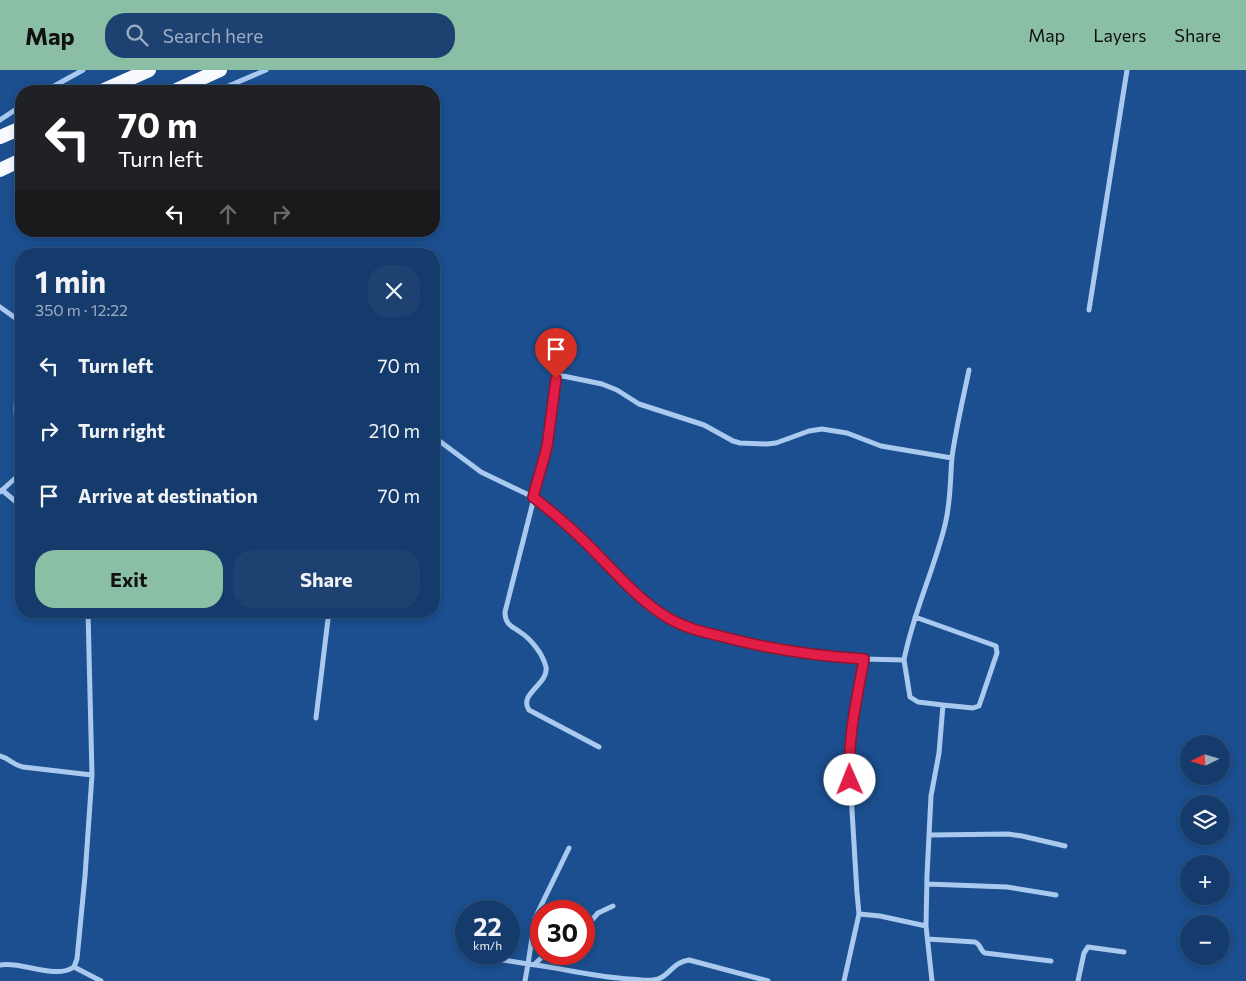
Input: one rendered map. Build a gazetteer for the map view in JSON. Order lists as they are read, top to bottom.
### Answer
{
  "north": "left",
  "page": {
    "header": "Map",
    "search": "Search here",
    "nav": ["Map", "Layers", "Share"],
    "turn": ["70 m", "Turn left"],
    "heading": ["1 min", "350 m · 12:22"],
    "list": [
      {
        "name": "Turn left",
        "value": "70 m"
      },
      {
        "name": "Turn right",
        "value": "210 m"
      },
      {
        "name": "Arrive at destination",
        "value": "70 m"
      }
    ],
    "buttons": ["Exit", "Share"],
    "map_buttons": ["+", "−"],
    "speed": "22 km/h",
    "limit": "30"
  }
}
